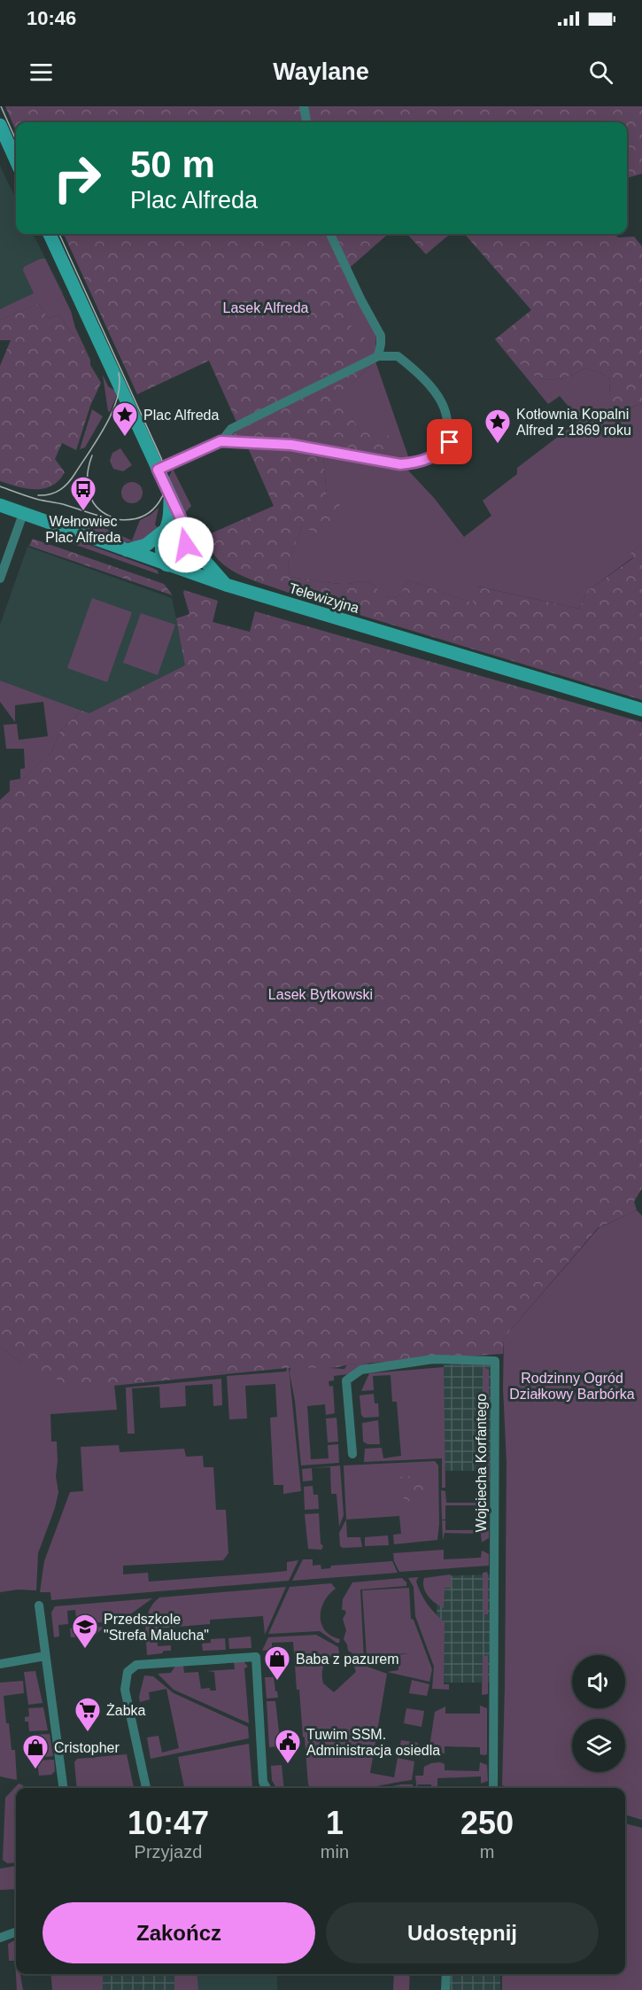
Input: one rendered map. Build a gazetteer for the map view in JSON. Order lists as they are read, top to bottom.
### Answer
{
  "streets": {
    "main road": ["Telewizyjna"],
    "street": ["Wojciecha Korfantego"]
  },
  "parks": ["Lasek Alfreda", "Lasek Bytkowski", "Rodzinny Ogród Działkowy Barbórka"],
  "places": {
    "place": ["Plac Alfreda", "Kotłownia Kopalni Alfred z 1869 roku"],
    "bus stop": ["Wełnowiec Plac Alfreda"],
    "school or university": ["Przedszkole \"Strefa Malucha\""],
    "shop": ["Baba z pazurem", "Cristopher"],
    "supermarket": ["Żabka"],
    "public building": ["Tuwim SSM. Administracja osiedla"]
  },
  "page": {
    "status": "10:46",
    "header": "Waylane",
    "turn": ["50 m", "Plac Alfreda"],
    "eta": [
      "10:47",
      "Przyjazd",
      "1",
      "min",
      "250",
      "m"
    ],
    "buttons": ["Zakończ", "Udostępnij"]
  }
}
